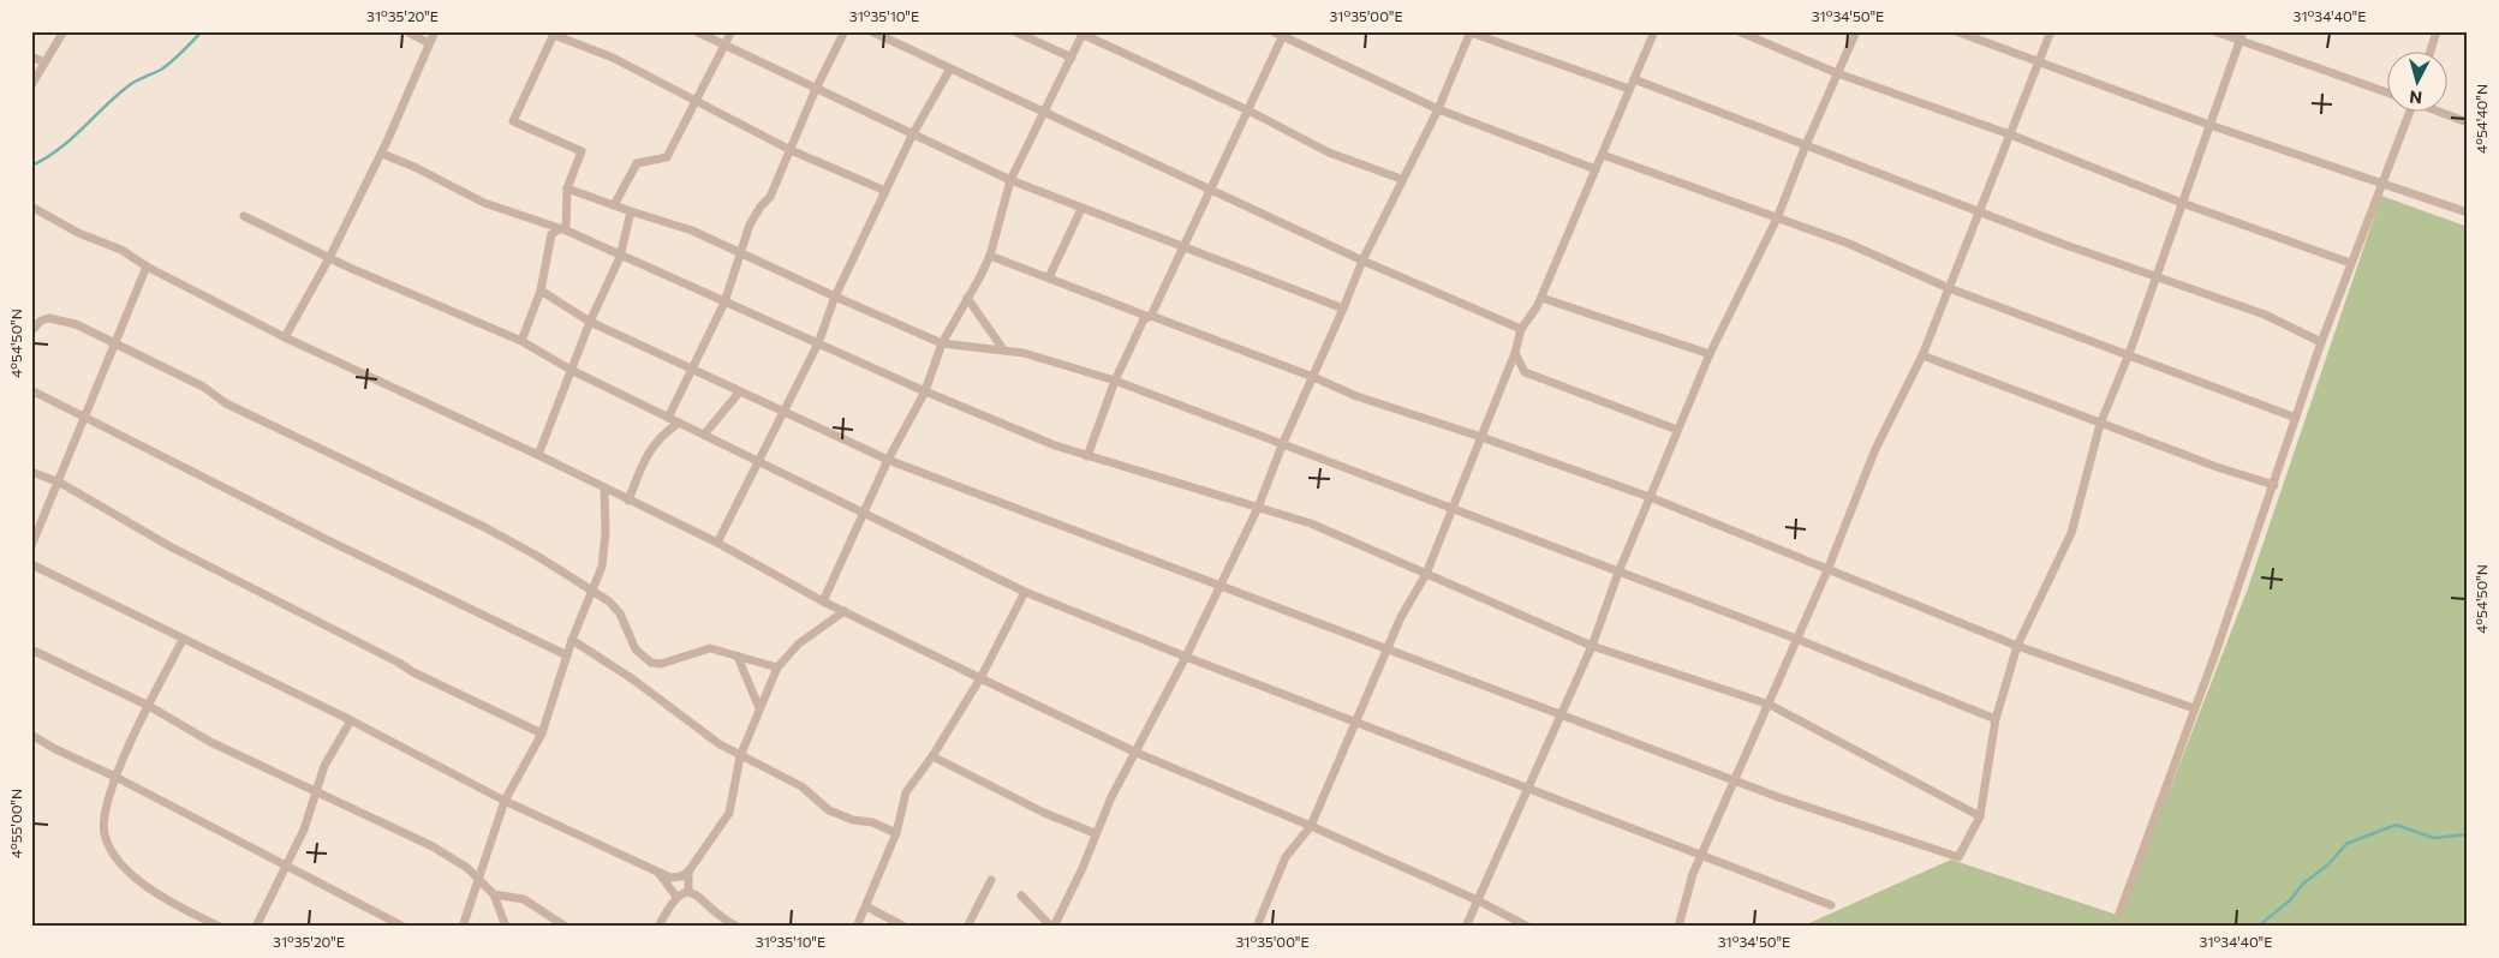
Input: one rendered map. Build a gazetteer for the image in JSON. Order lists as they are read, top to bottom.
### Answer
{
  "north": "bottom",
  "coordinates": [
    "31°35'20\"E",
    "31°35'10\"E",
    "31°35'00\"E",
    "31°34'50\"E",
    "31°34'40\"E",
    "4°54'40\"N",
    "4°54'50\"N",
    "4°55'00\"N"
  ]
}
